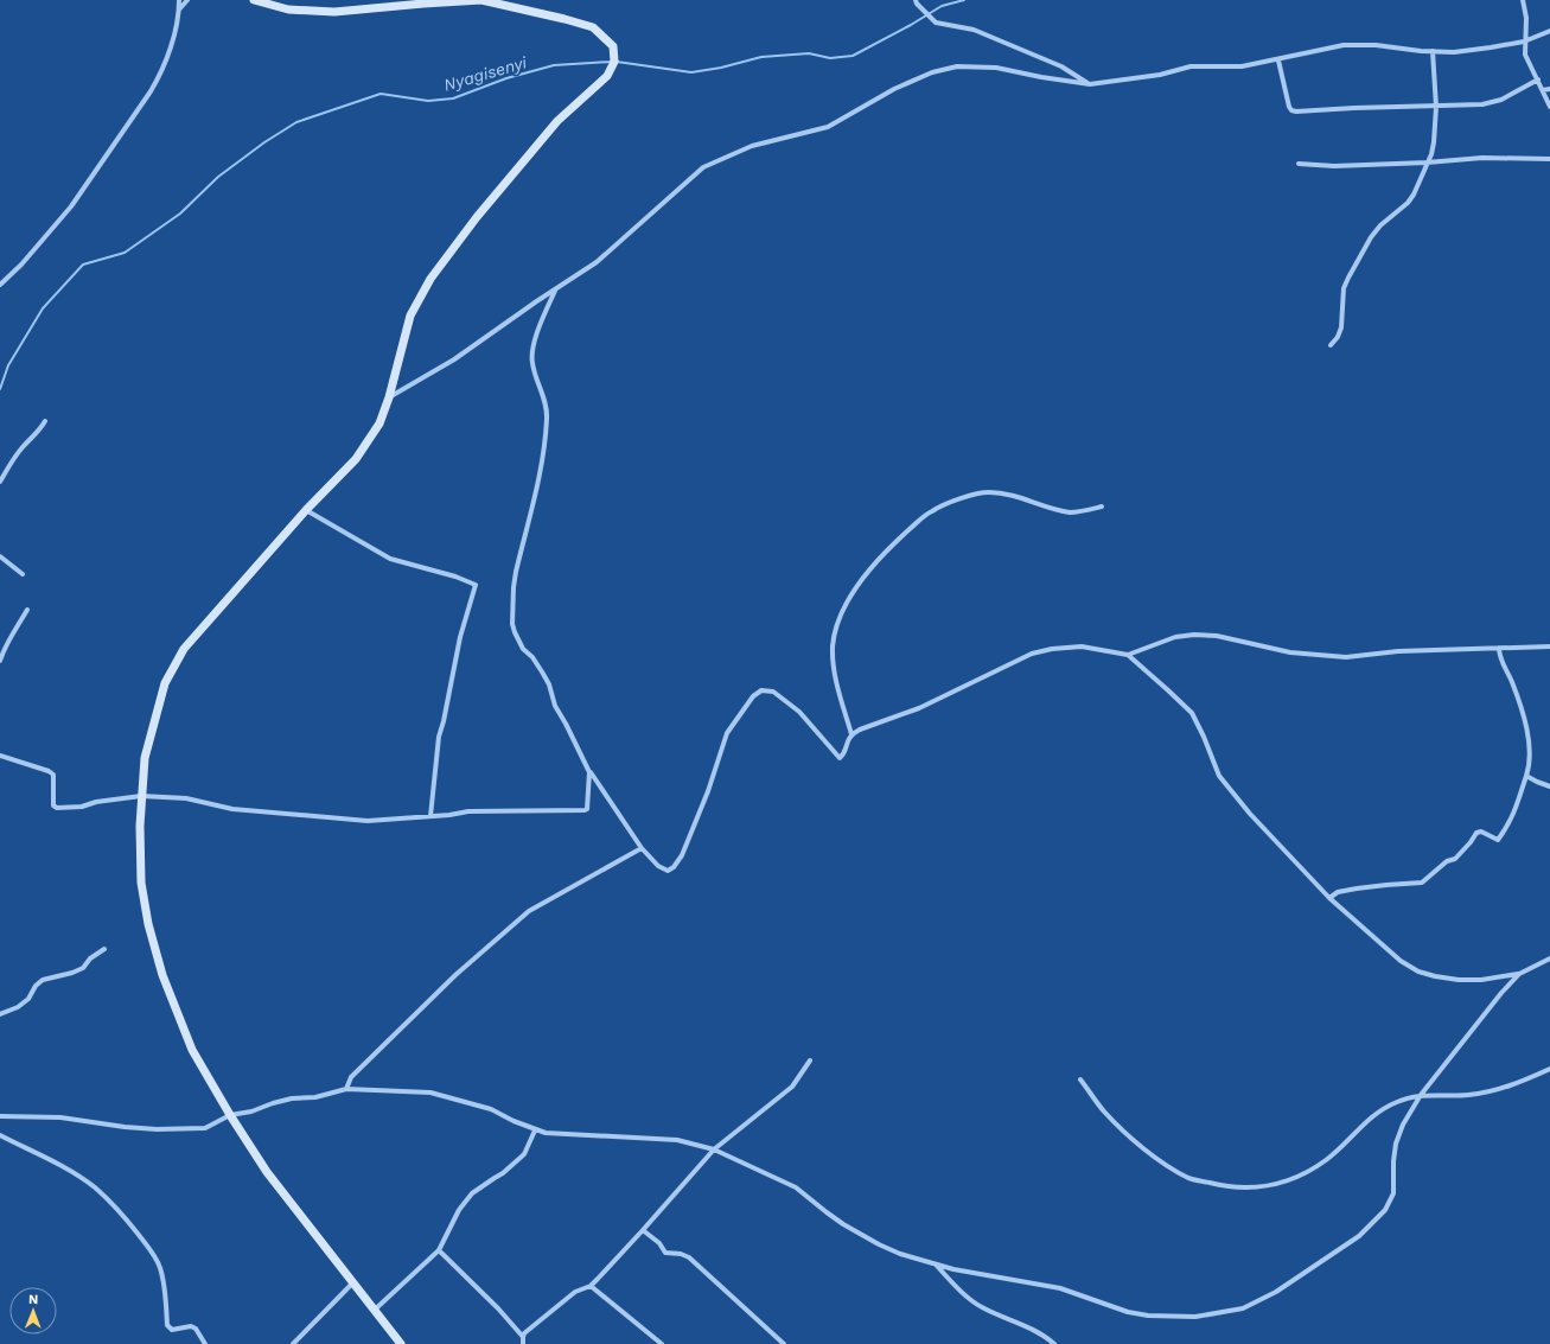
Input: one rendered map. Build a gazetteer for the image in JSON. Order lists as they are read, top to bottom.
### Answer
{
  "water": ["Nyagisenyi"],
  "north": "top"
}
